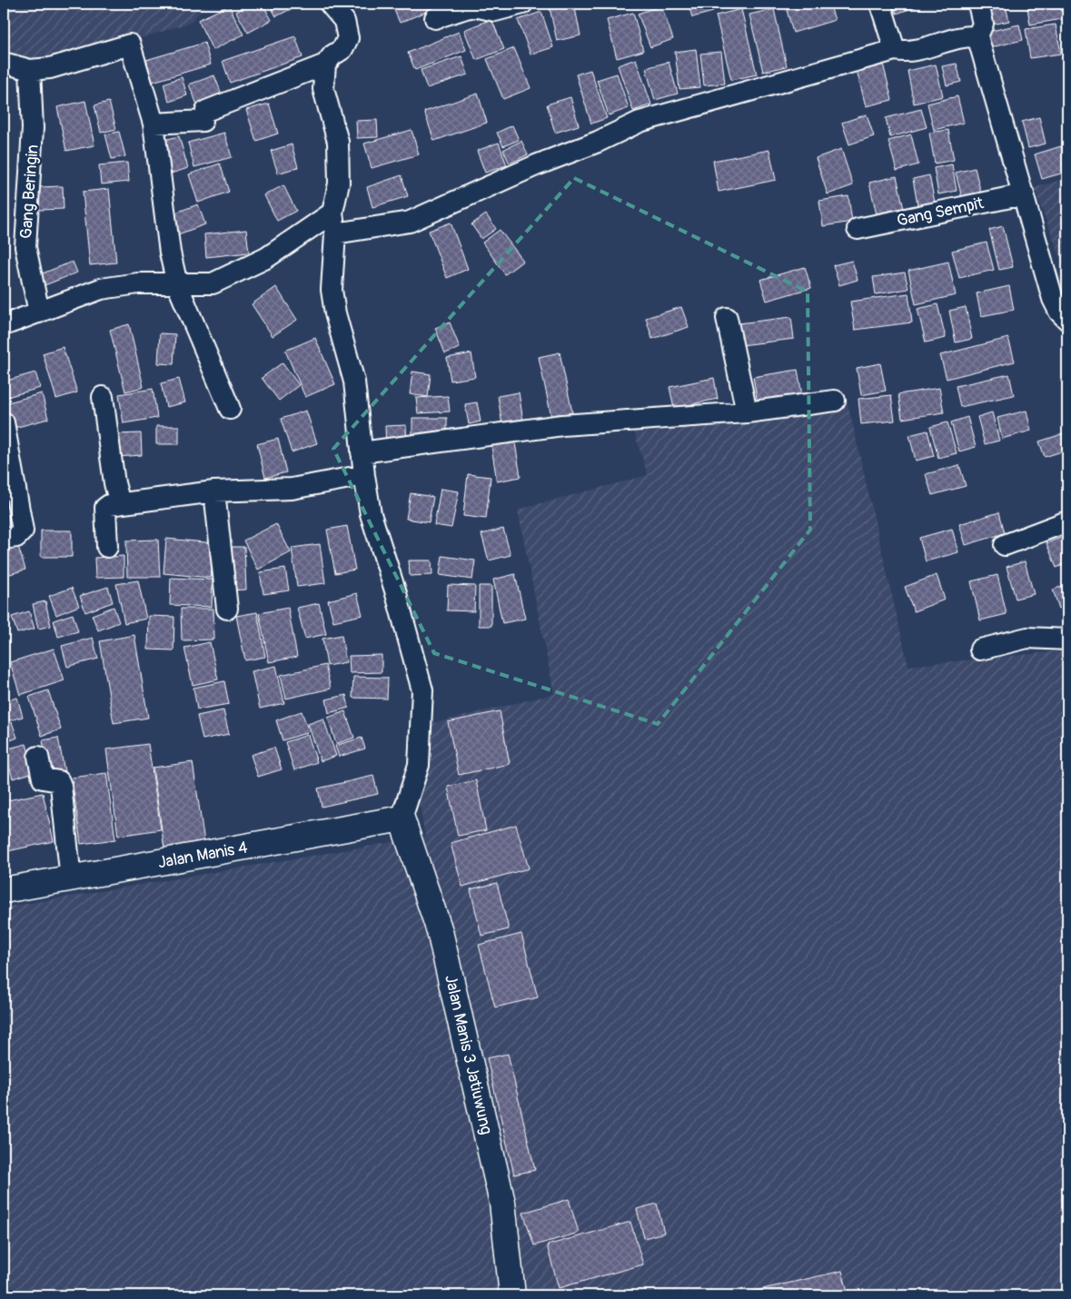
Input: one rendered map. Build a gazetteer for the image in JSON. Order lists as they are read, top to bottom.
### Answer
{
  "streets": {
    "street": [
      "Gang Beringin",
      "Gang Sempit",
      "Jalan Manis 4",
      "Jalan Manis 3 Jatiuwung"
    ]
  },
  "crossings": [
    ["Jalan Manis 4", "Jalan Manis 3 Jatiuwung"]
  ]
}
